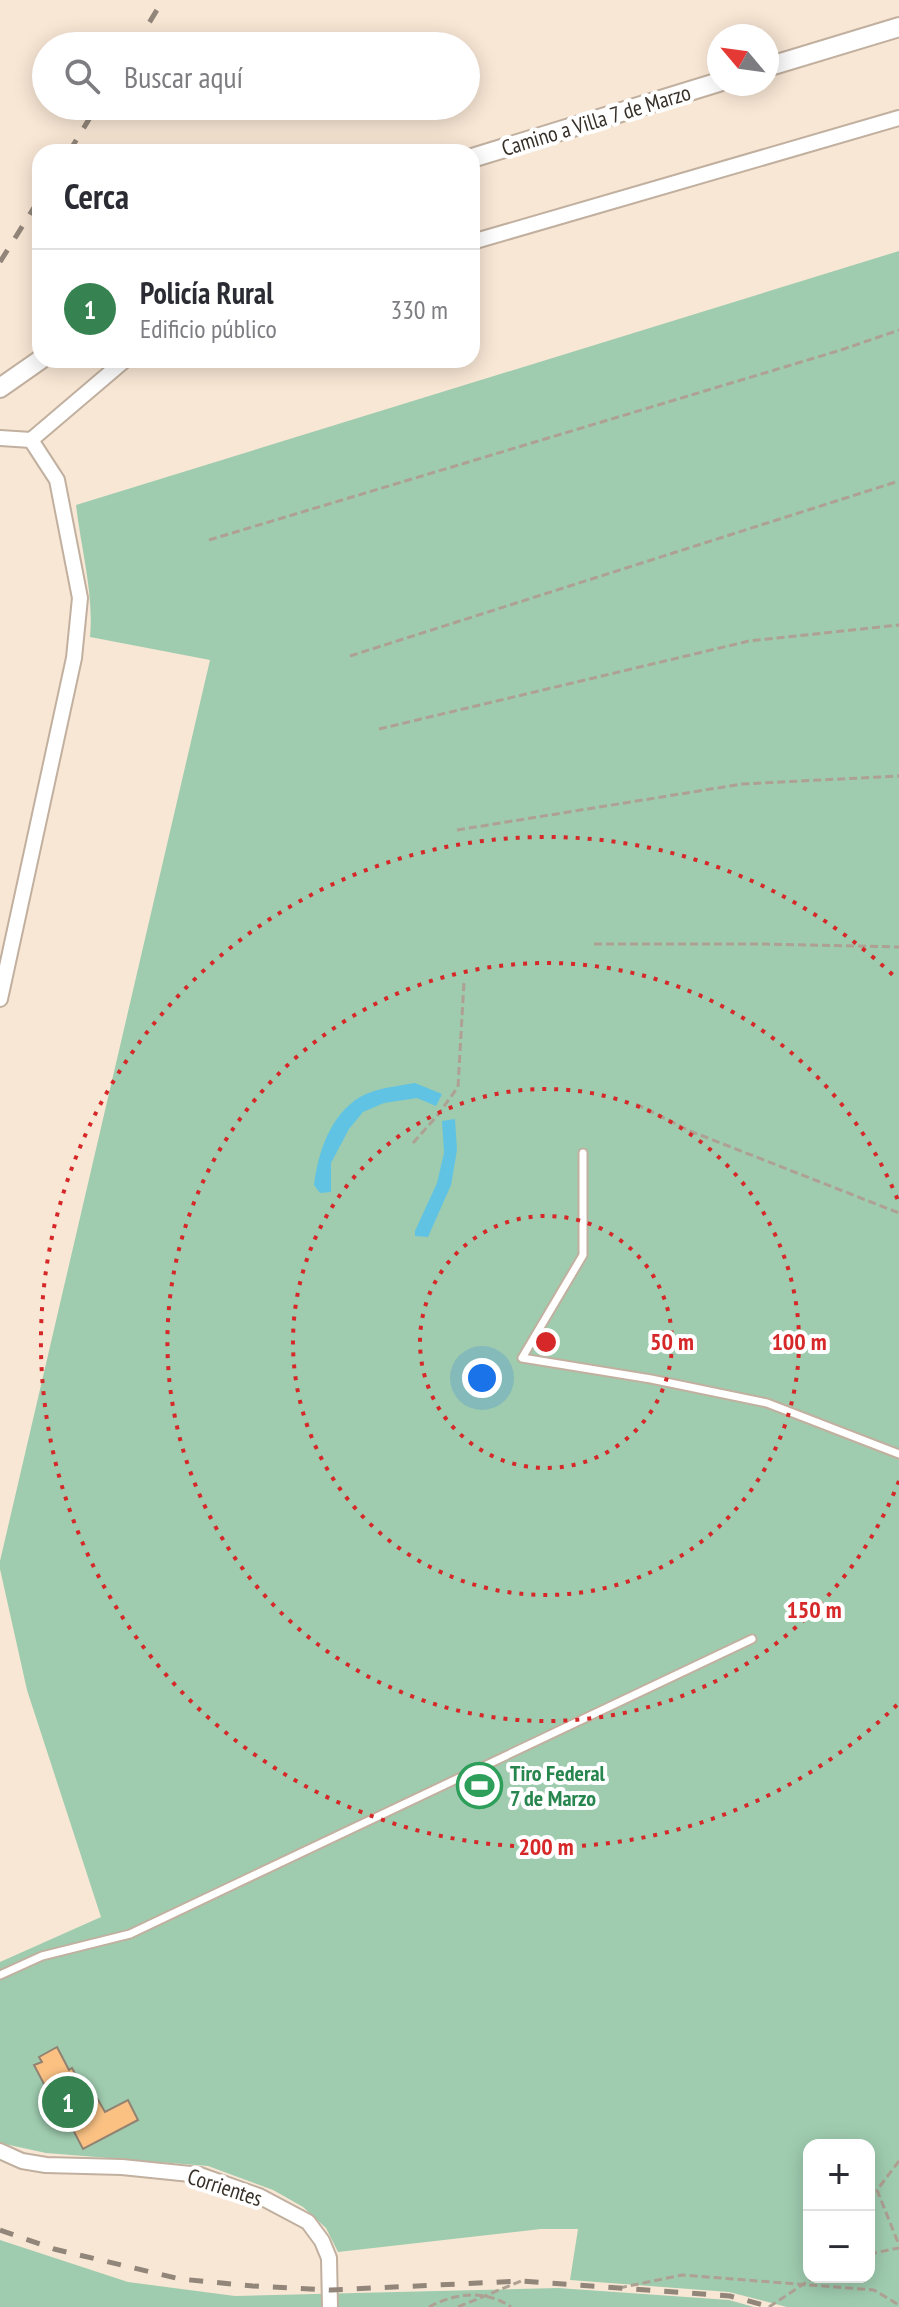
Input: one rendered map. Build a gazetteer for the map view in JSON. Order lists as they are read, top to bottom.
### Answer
{
  "streets": {
    "street": ["Camino a Villa 7 de Marzo", "Corrientes"]
  },
  "places": {
    "sports": ["Tiro Federal 7 de Marzo"]
  },
  "north": "top left",
  "page": {
    "search": "Buscar aquí",
    "heading": "Cerca",
    "list": [
      {
        "mark": "1",
        "name": "Policía Rural",
        "note": "Edificio público",
        "value": "330 m"
      }
    ],
    "pins": "1",
    "map_buttons": ["+", "−"]
  },
  "rings": [
    "50 m",
    "100 m",
    "150 m",
    "200 m"
  ]
}
